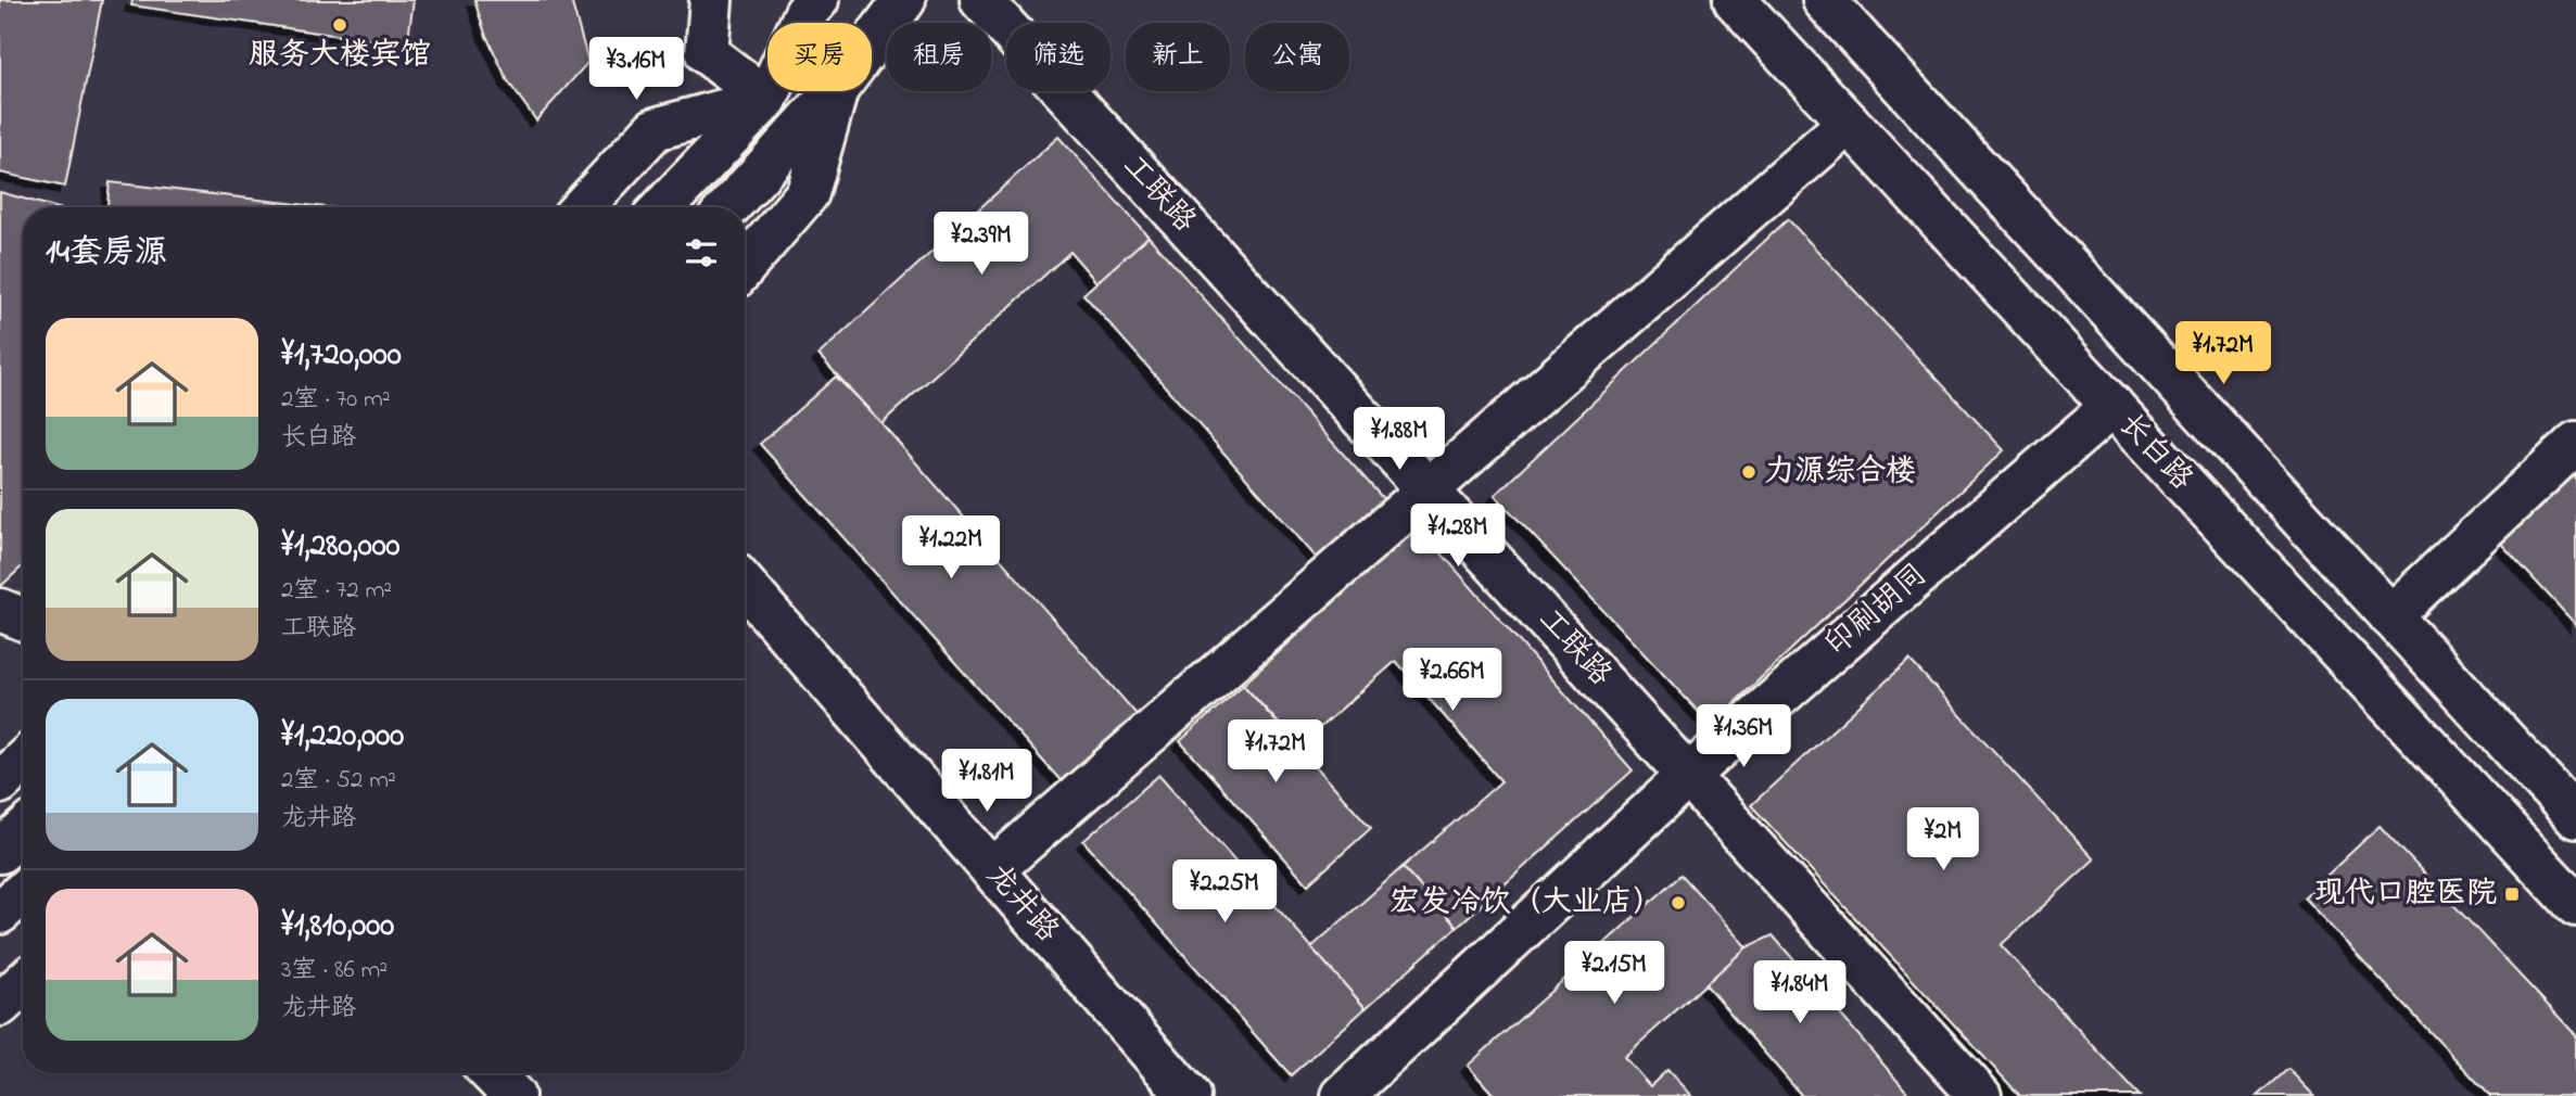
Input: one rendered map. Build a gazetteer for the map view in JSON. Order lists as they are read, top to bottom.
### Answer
{
  "streets": {
    "street": [
      "工联路",
      "长白路",
      "印刷胡同",
      "龙井路"
    ]
  },
  "crossings": [
    ["工联路", "印刷胡同"],
    ["长白路", "印刷胡同"]
  ],
  "places": {
    "other": ["服务大楼宾馆", "力源综合楼", "宏发冷饮（大业店）"],
    "transit": ["现代口腔医院"]
  },
  "page": {
    "chip": [
      "买房",
      "租房",
      "筛选",
      "新上",
      "公寓"
    ],
    "price": [
      "¥3.16M",
      "¥2.39M",
      "¥1.72M",
      "¥1.88M",
      "¥1.28M",
      "¥1.22M",
      "¥2.66M",
      "¥1.36M",
      "¥1.72M",
      "¥1.81M",
      "¥2M",
      "¥2.25M",
      "¥2.15M",
      "¥1.84M"
    ],
    "heading": "14套房源",
    "list": [
      {
        "name": "¥1,720,000",
        "note": "2室 · 70 m² · 长白路"
      },
      {
        "name": "¥1,280,000",
        "note": "2室 · 72 m² · 工联路"
      },
      {
        "name": "¥1,220,000",
        "note": "2室 · 52 m² · 龙井路"
      },
      {
        "name": "¥1,810,000",
        "note": "3室 · 86 m² · 龙井路"
      }
    ]
  }
}
